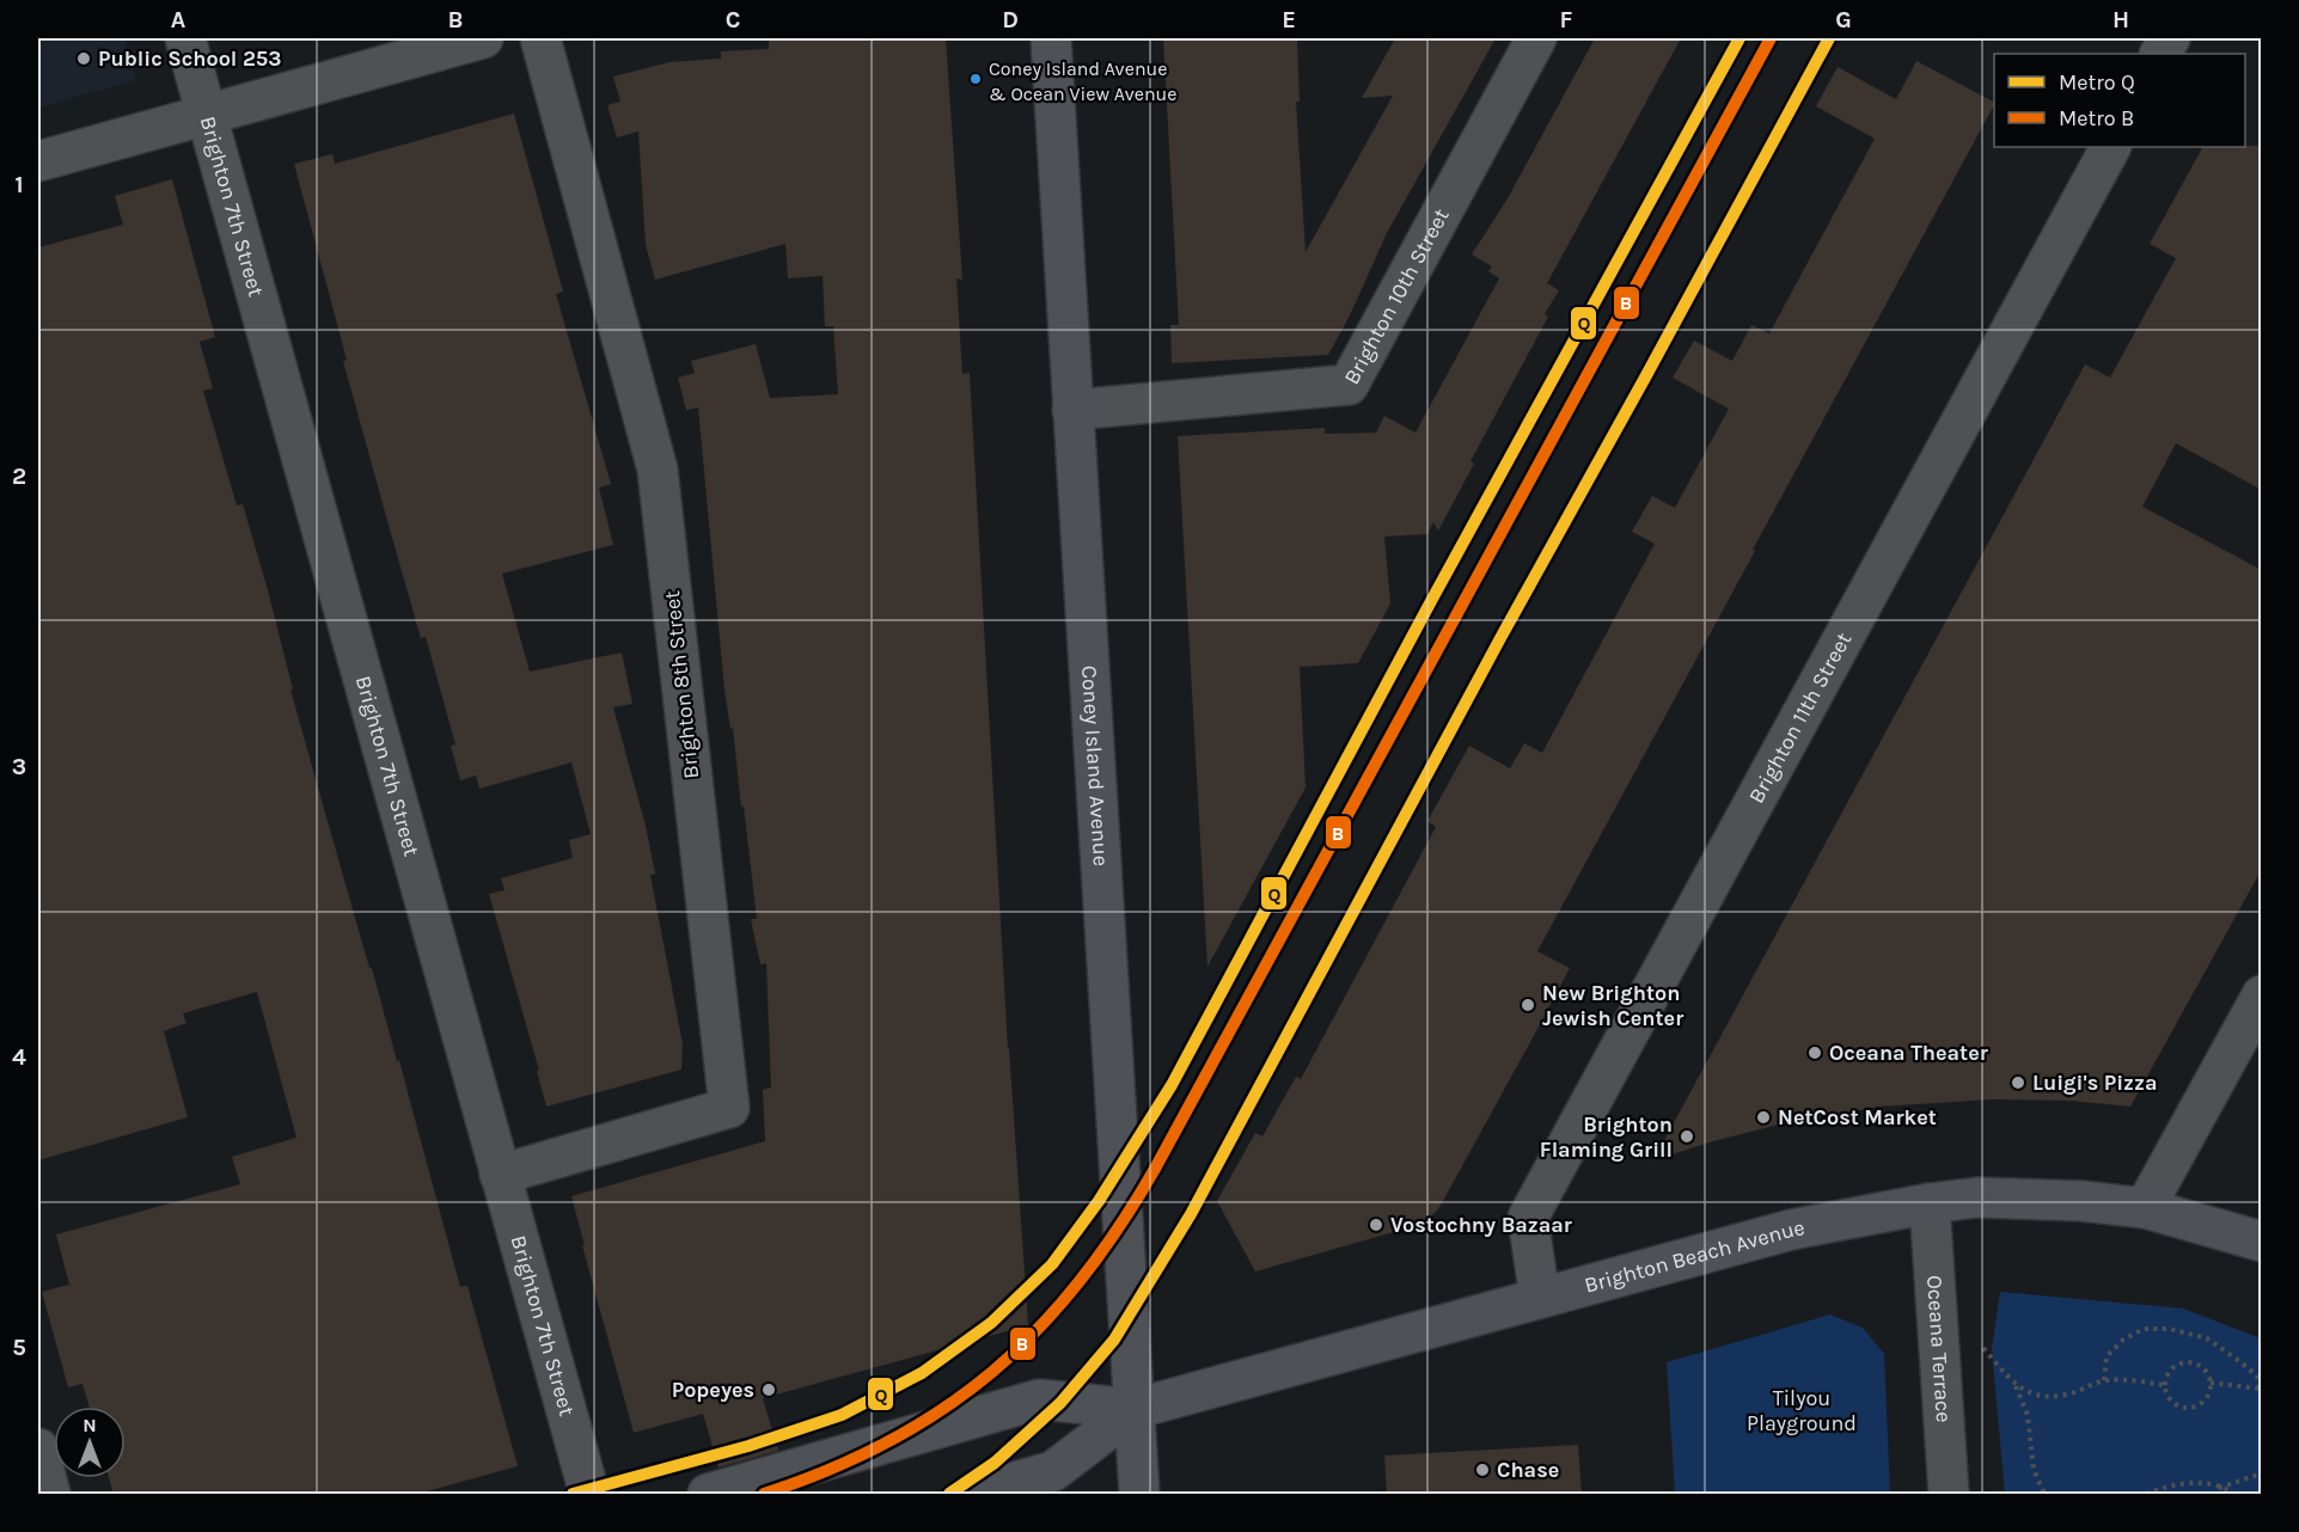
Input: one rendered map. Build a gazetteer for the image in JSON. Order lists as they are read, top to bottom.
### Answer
{
  "streets": {
    "main road": ["Coney Island Avenue", "Brighton Beach Avenue"],
    "street": [
      "Brighton 7th Street",
      "Brighton 10th Street",
      "Brighton 8th Street",
      "Brighton 11th Street",
      "Oceana Terrace"
    ]
  },
  "crossings": [
    ["Brighton 7th Street", "Brighton 8th Street"],
    ["Brighton 10th Street", "Coney Island Avenue"],
    ["Brighton 11th Street", "Brighton Beach Avenue"],
    ["Coney Island Avenue", "Brighton Beach Avenue"],
    ["Brighton Beach Avenue", "Oceana Terrace"]
  ],
  "parks": ["Tilyou Playground"],
  "places": [
    "Public School 253",
    "Coney Island Avenue & Ocean View Avenue",
    "New Brighton Jewish Center",
    "Oceana Theater",
    "Luigi's Pizza",
    "NetCost Market",
    "Brighton Flaming Grill",
    "Vostochny Bazaar",
    "Popeyes",
    "Chase"
  ],
  "lines": ["metro line Q", "metro line B"],
  "legend": ["Metro Q", "Metro B"],
  "north": "top",
  "grid": {
    "columns": [
      "A",
      "B",
      "C",
      "D",
      "E",
      "F",
      "G",
      "H"
    ],
    "rows": [
      "1",
      "2",
      "3",
      "4",
      "5"
    ]
  }
}
